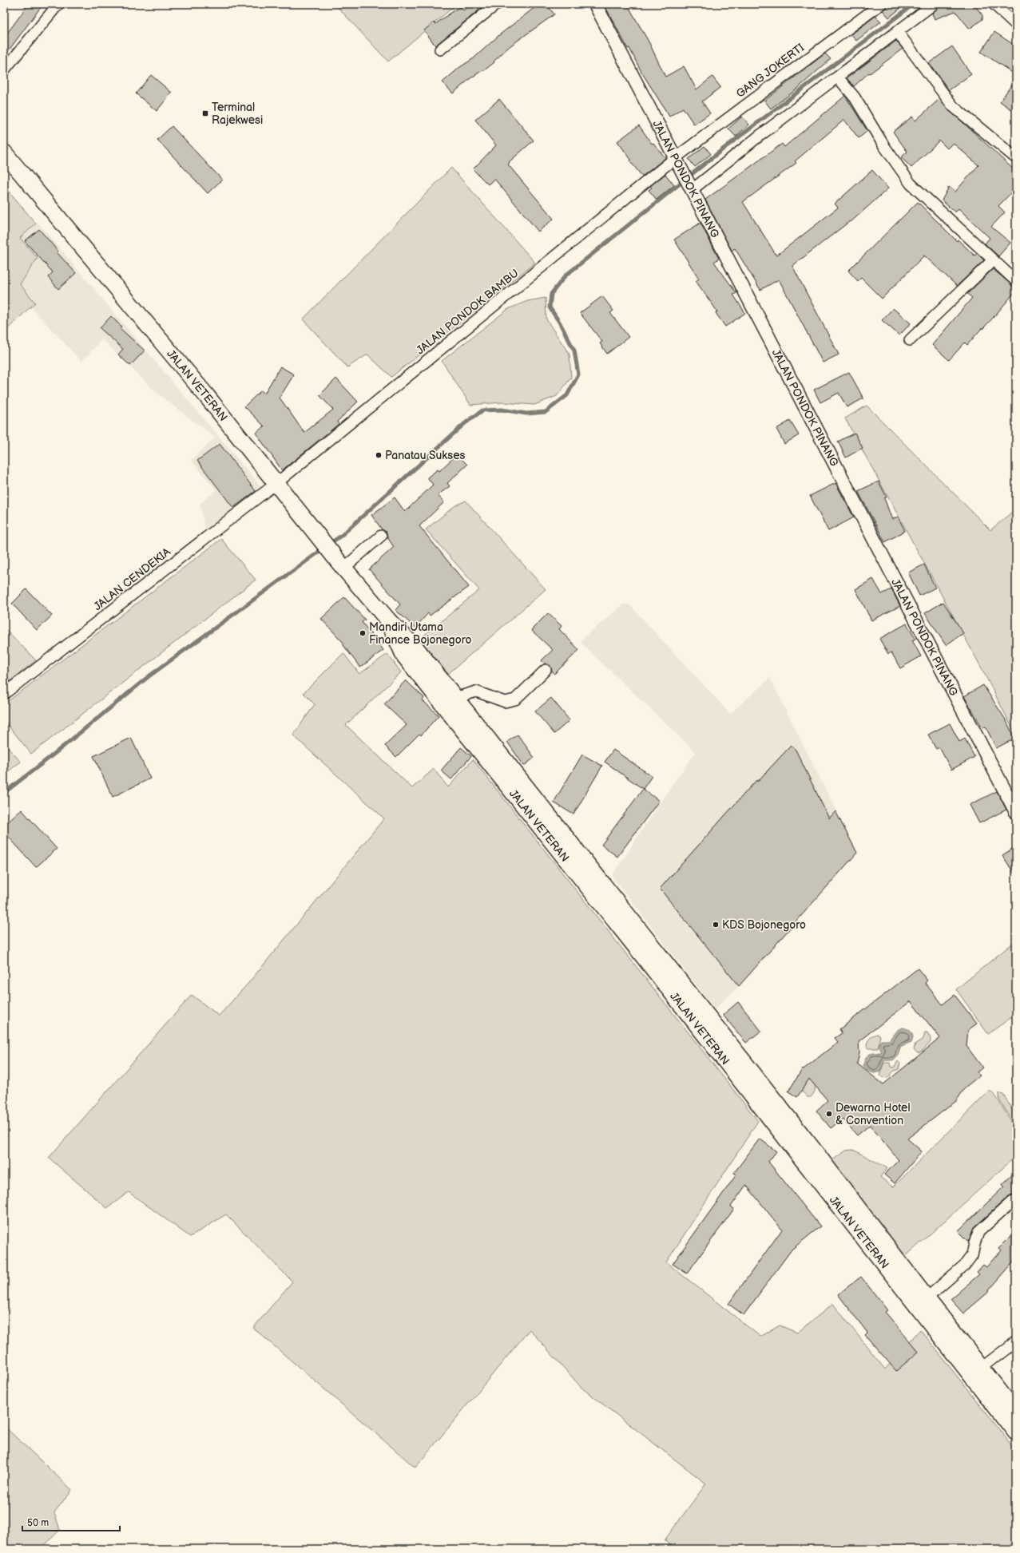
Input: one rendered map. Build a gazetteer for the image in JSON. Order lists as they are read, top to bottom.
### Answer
{
  "streets": {
    "main road": ["JALAN VETERAN"],
    "street": [
      "GANG JOKERTI",
      "JALAN PONDOK PINANG",
      "JALAN PONDOK BAMBU",
      "JALAN CENDEKIA"
    ]
  },
  "crossings": [
    ["GANG JOKERTI", "JALAN PONDOK PINANG"],
    ["GANG JOKERTI", "JALAN PONDOK BAMBU"],
    ["JALAN PONDOK PINANG", "JALAN PONDOK BAMBU"],
    ["JALAN PONDOK BAMBU", "JALAN VETERAN"],
    ["JALAN PONDOK BAMBU", "JALAN CENDEKIA"],
    ["JALAN VETERAN", "JALAN CENDEKIA"]
  ],
  "places": {
    "transit": ["Terminal Rajekwesi"],
    "other": [
      "Panatau Sukses",
      "Mandiri Utama Finance Bojonegoro",
      "KDS Bojonegoro",
      "Dewarna Hotel & Convention"
    ]
  },
  "scale_bar": "50 m"
}
